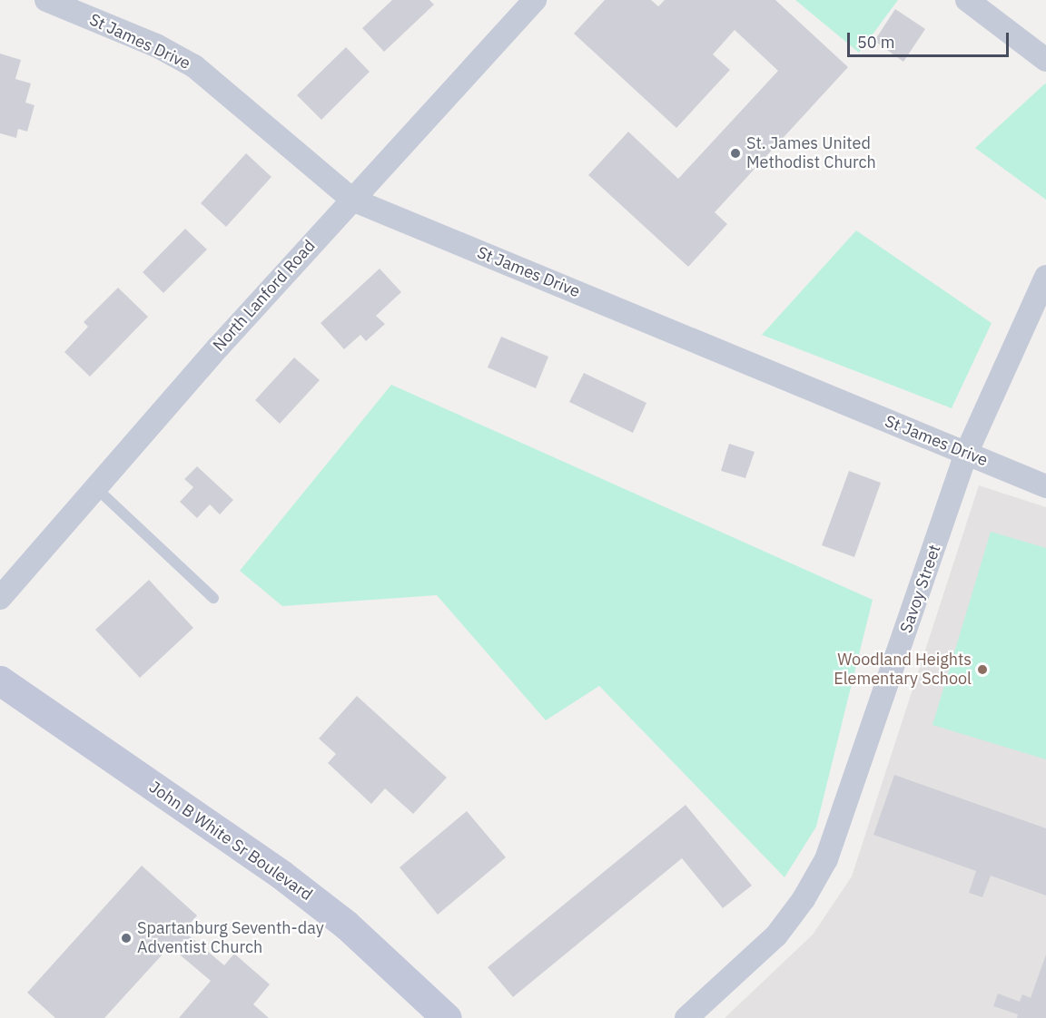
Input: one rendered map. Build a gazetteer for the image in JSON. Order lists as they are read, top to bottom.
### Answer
{
  "streets": {
    "main road": ["John B White Sr Boulevard"],
    "street": ["St James Drive", "North Lanford Road", "Savoy Street"]
  },
  "crossings": [
    ["St James Drive", "North Lanford Road"],
    ["St James Drive", "Savoy Street"]
  ],
  "places": ["St. James United Methodist Church", "Woodland Heights Elementary School", "Spartanburg Seventh-day Adventist Church"],
  "scale_bar": "50 m"
}
